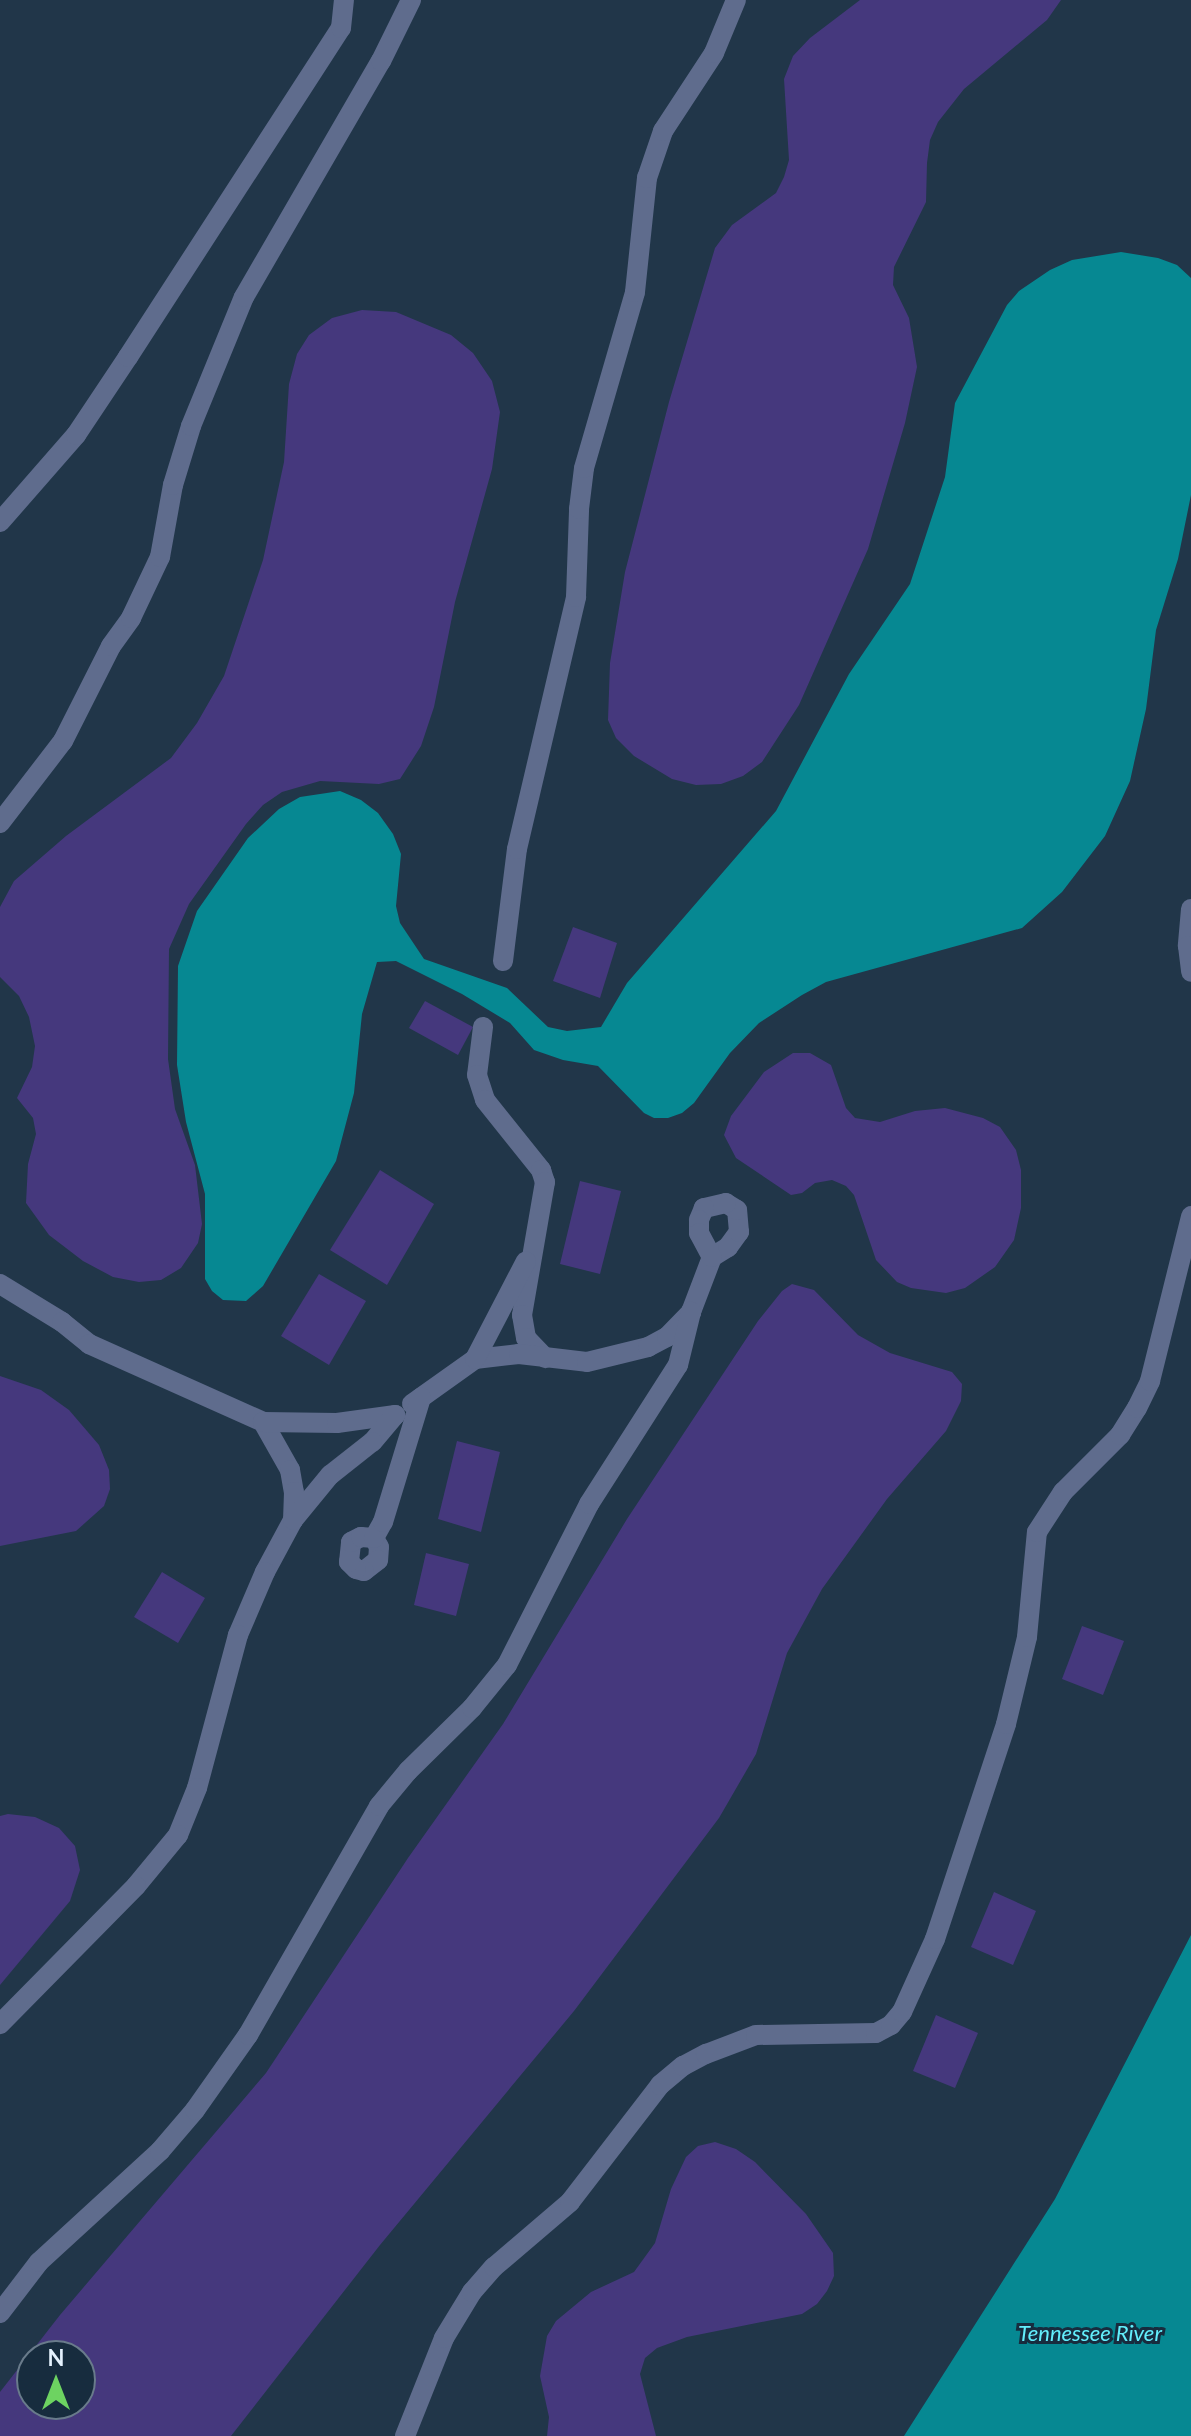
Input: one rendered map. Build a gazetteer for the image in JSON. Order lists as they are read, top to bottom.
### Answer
{
  "water": ["Tennessee River"],
  "north": "top"
}
